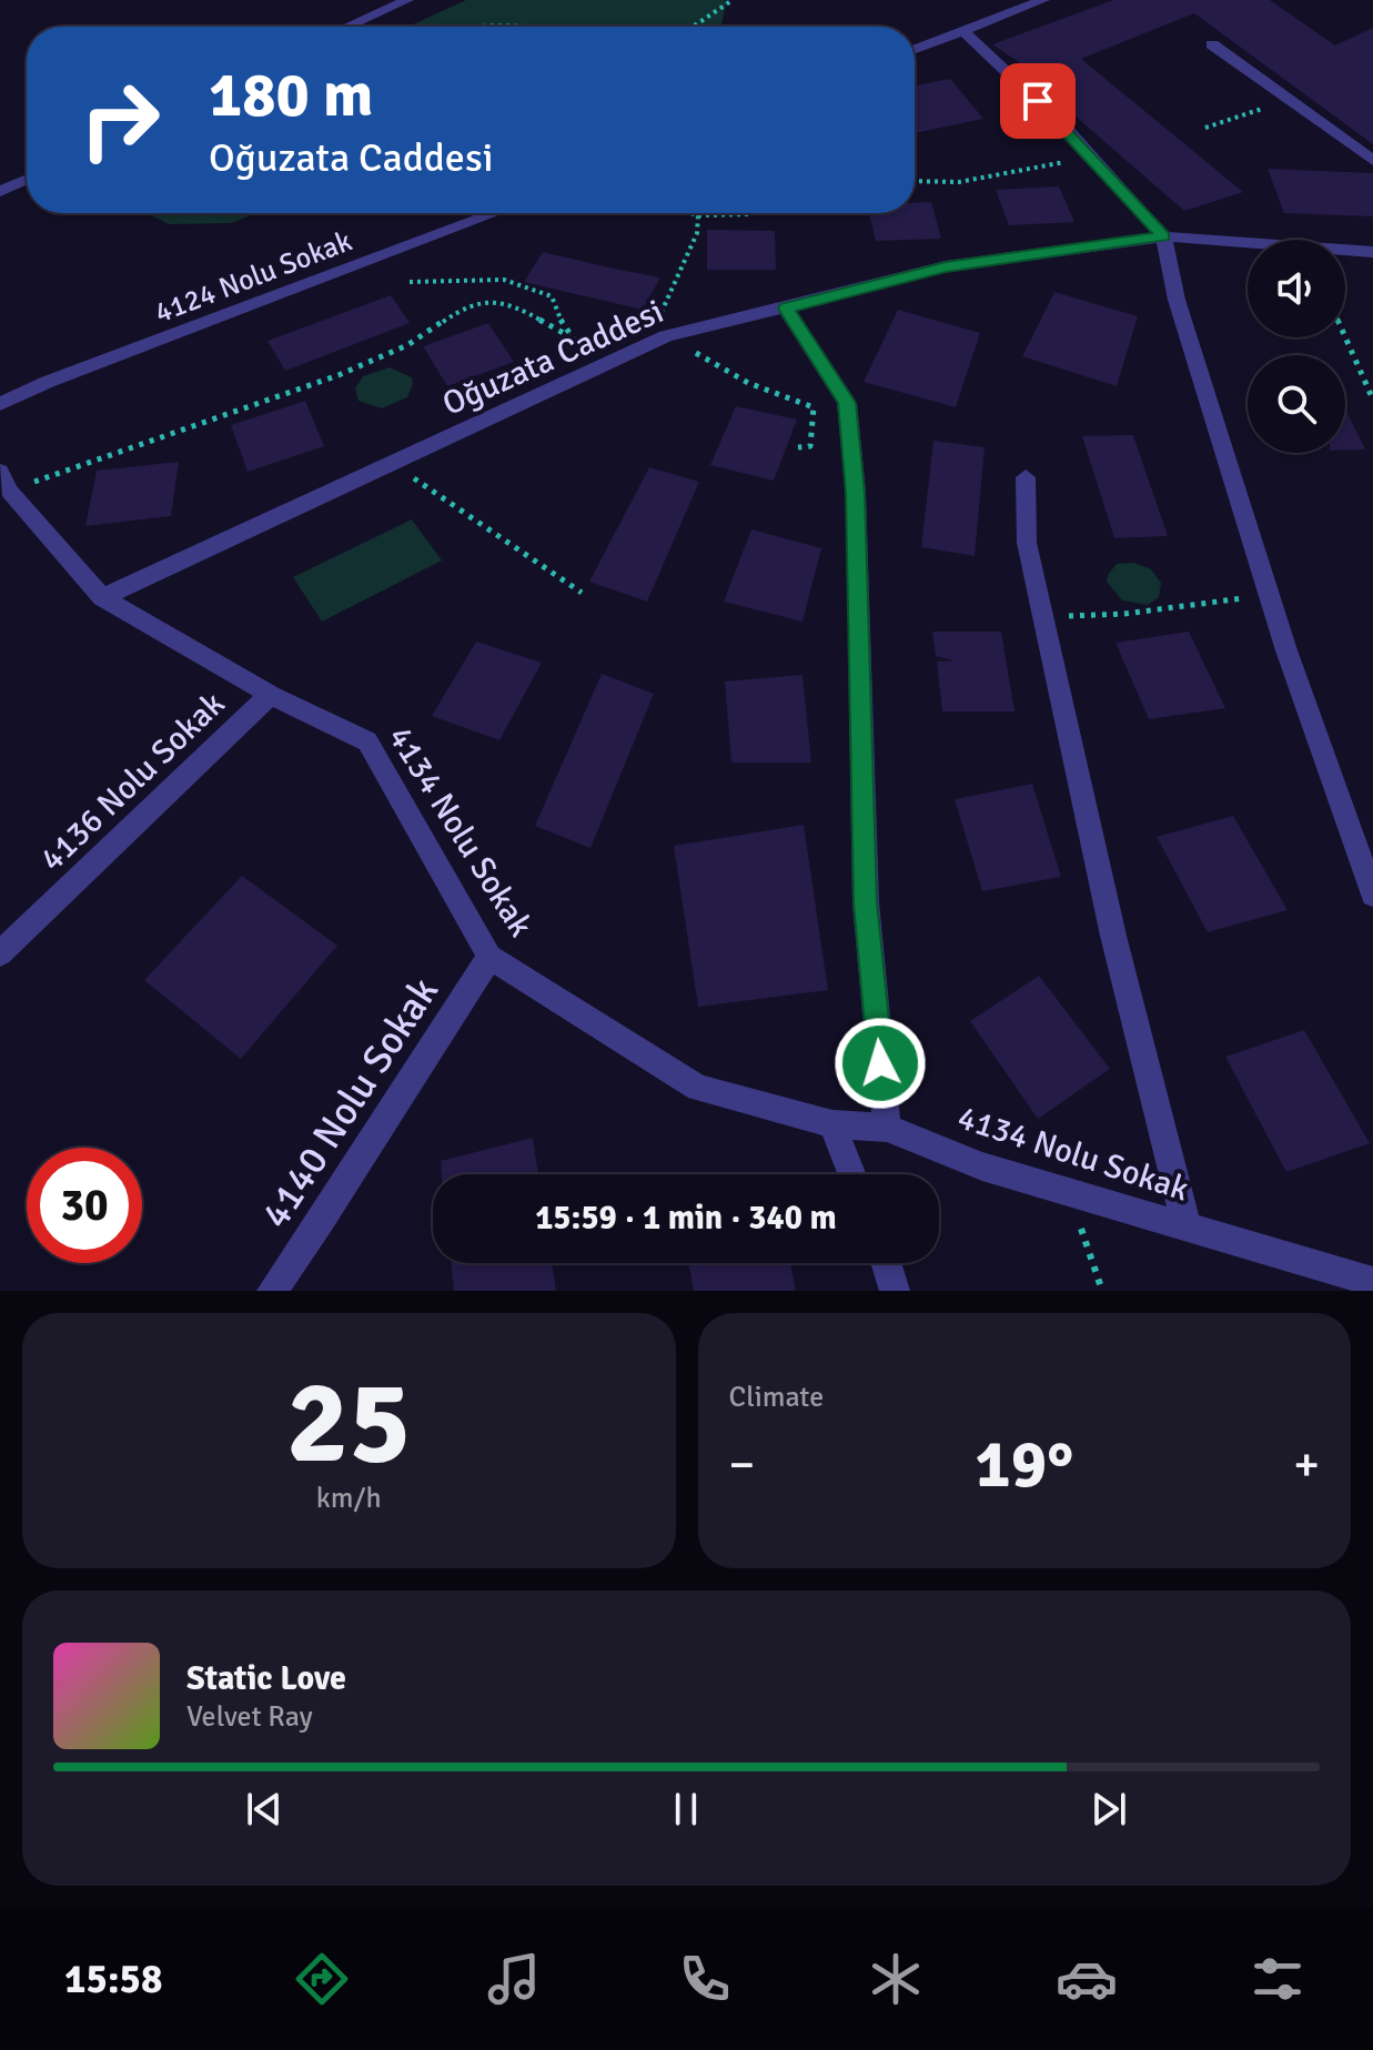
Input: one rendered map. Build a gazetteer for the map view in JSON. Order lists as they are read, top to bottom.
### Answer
{
  "streets": {
    "street": [
      "4124 Nolu Sokak",
      "Oğuzata Caddesi",
      "4136 Nolu Sokak",
      "4134 Nolu Sokak",
      "4140 Nolu Sokak"
    ]
  },
  "crossings": [
    ["Oğuzata Caddesi", "4134 Nolu Sokak"],
    ["4136 Nolu Sokak", "4134 Nolu Sokak"],
    ["4134 Nolu Sokak", "4140 Nolu Sokak"]
  ],
  "page": {
    "turn": ["180 m", "Oğuzata Caddesi"],
    "limit": "30",
    "trip": "15:59 · 1 min · 340 m",
    "tile": [
      ["25", "km/h"],
      "Climate"
    ],
    "heat": ["−", "19°", "+"],
    "song": ["Static Love", "Velvet Ray"],
    "tabs": "15:58"
  }
}
